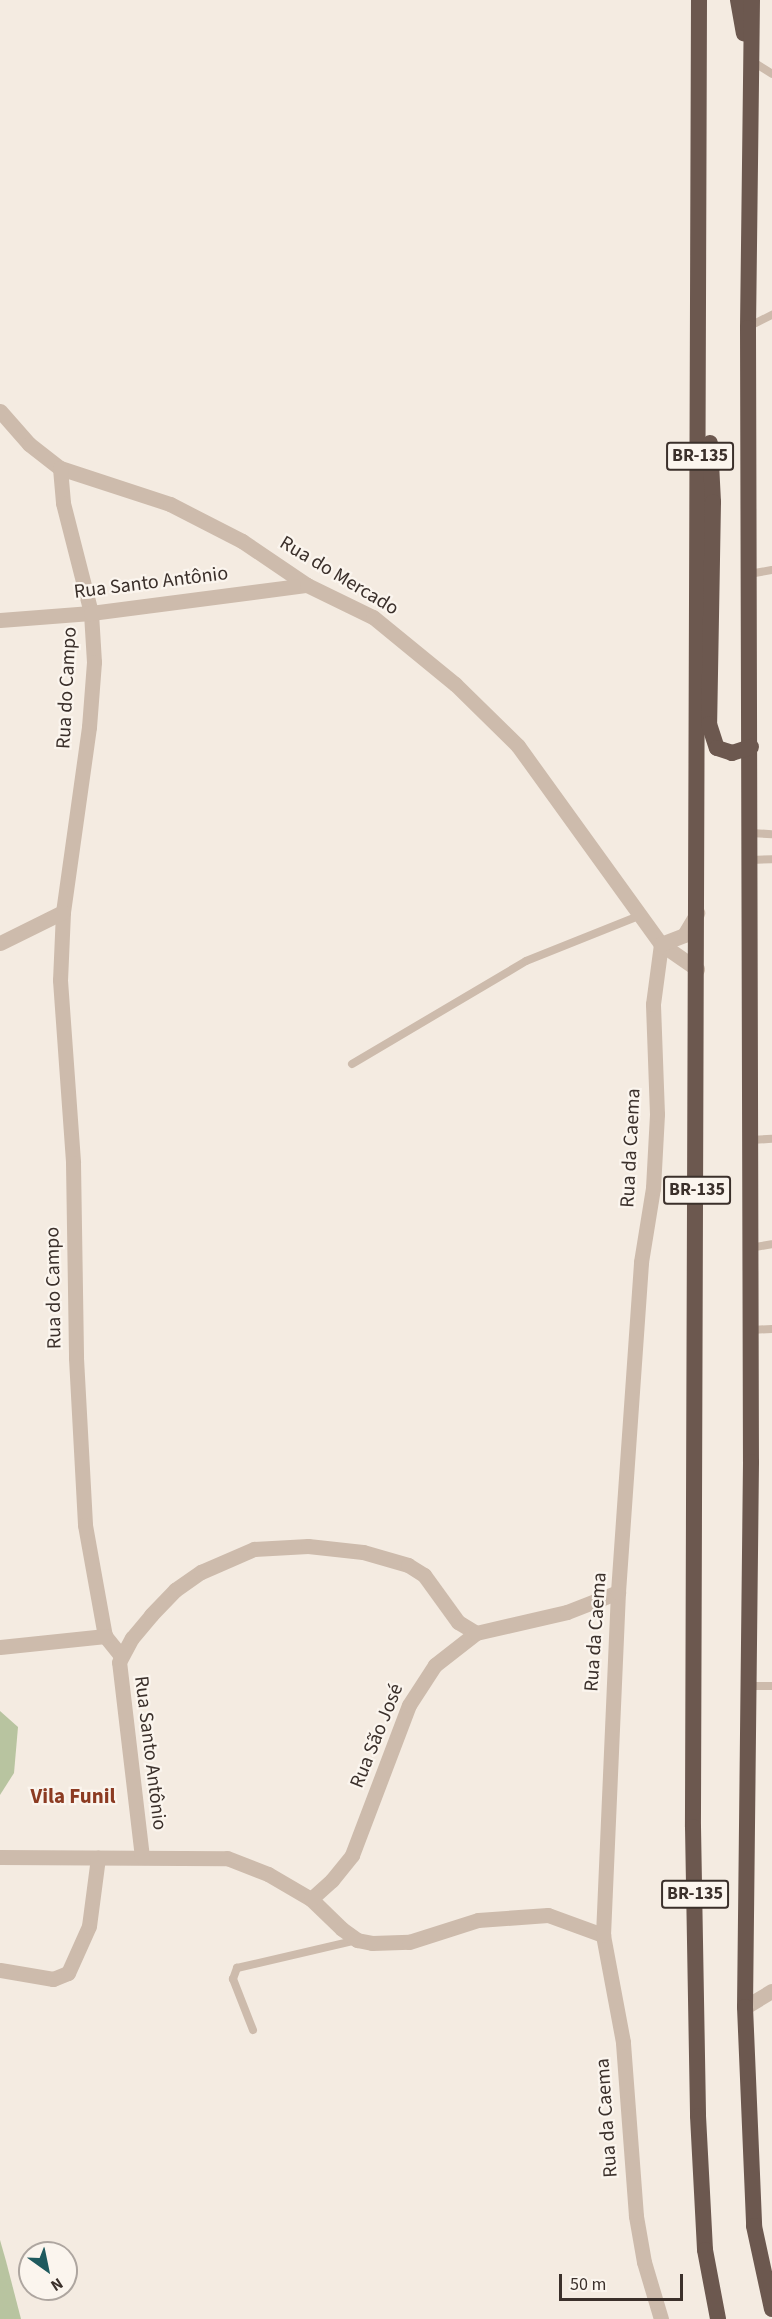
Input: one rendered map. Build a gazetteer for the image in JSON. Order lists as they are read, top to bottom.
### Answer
{
  "streets": {
    "highway": ["BR-135"],
    "street": [
      "Rua do Mercado",
      "Rua Santo Antônio",
      "Rua do Campo",
      "Rua da Caema",
      "Rua São José"
    ]
  },
  "crossings": [
    ["BR-135", "Rua do Mercado"],
    ["Rua do Mercado", "Rua Santo Antônio"],
    ["Rua do Mercado", "Rua do Campo"],
    ["Rua do Mercado", "Rua da Caema"],
    ["Rua Santo Antônio", "Rua do Campo"],
    ["Rua da Caema", "Rua São José"]
  ],
  "districts": ["Vila Funil"],
  "scale_bar": "50 m",
  "north": "bottom right"
}
